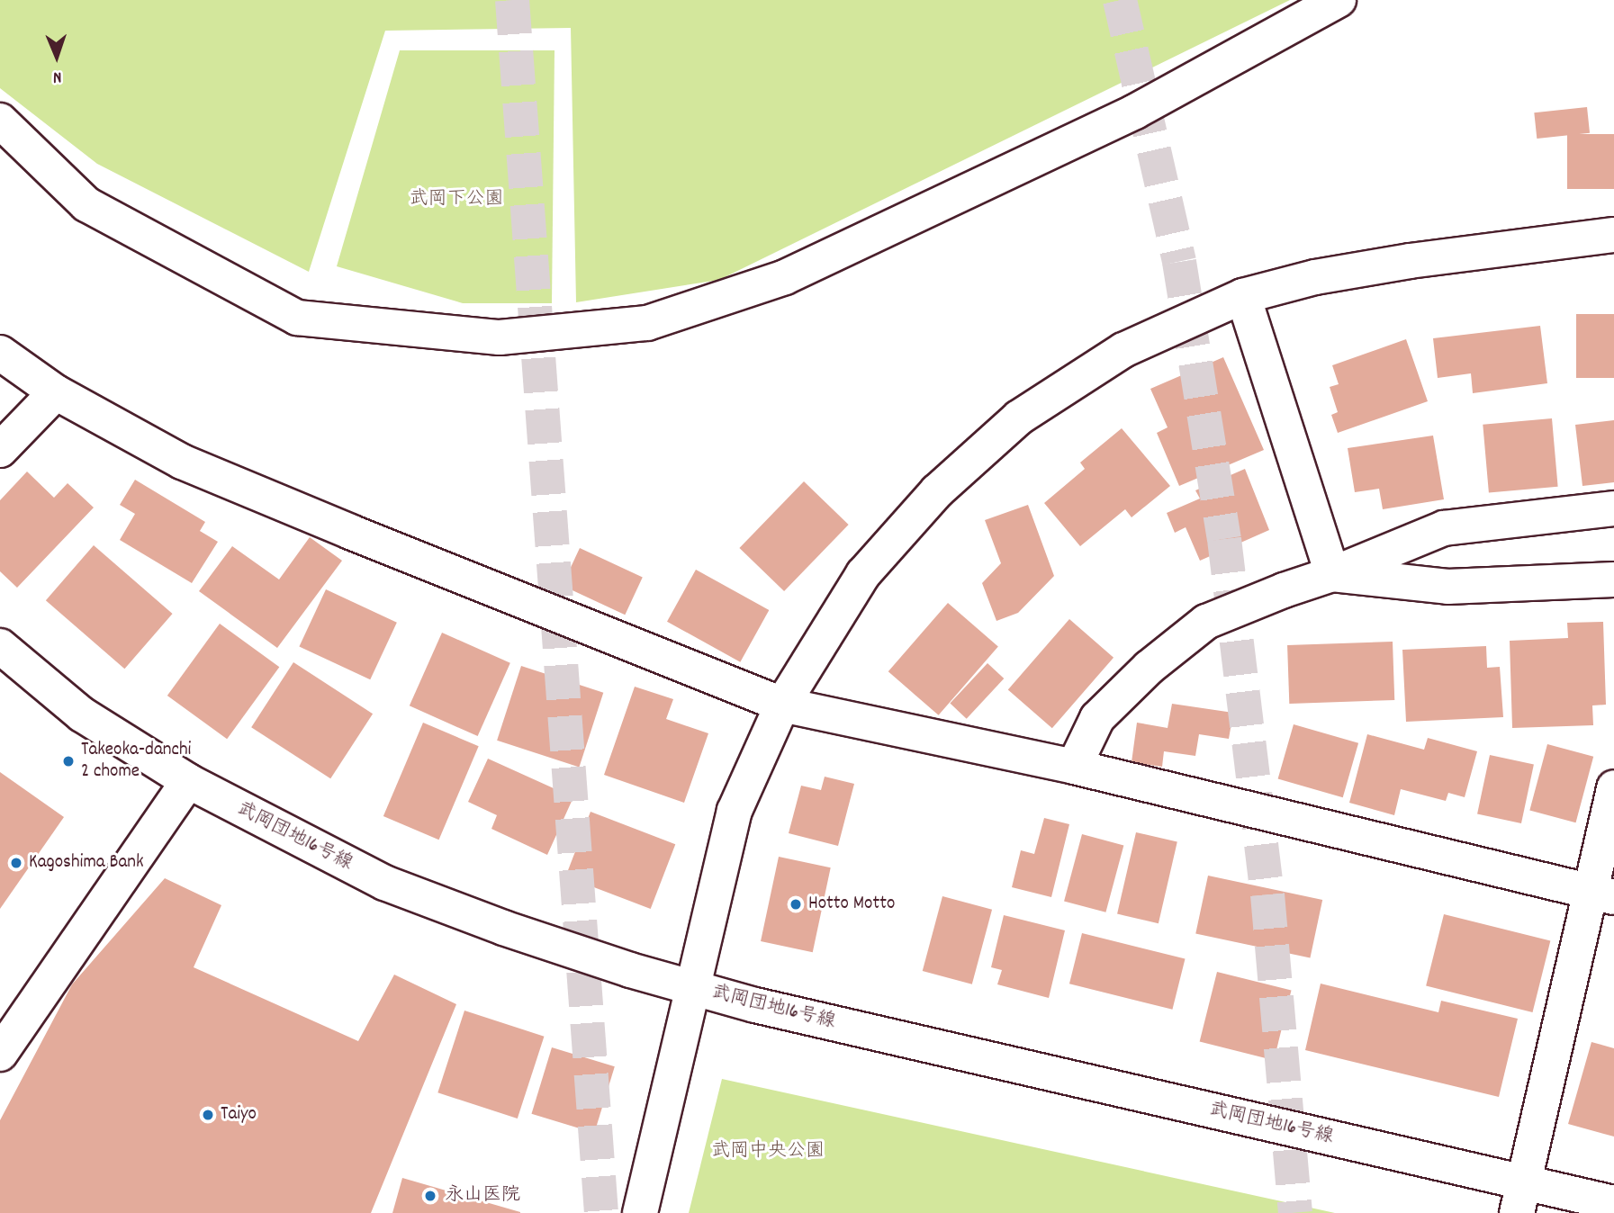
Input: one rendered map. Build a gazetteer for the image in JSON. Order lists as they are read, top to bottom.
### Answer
{
  "streets": {
    "street": ["武岡団地16号線"]
  },
  "parks": ["武岡下公園", "武岡中央公園"],
  "places": [
    "Takeoka-danchi 2 chome",
    "Kagoshima Bank",
    "Hotto Motto",
    "Taiyo",
    "永山医院"
  ],
  "north": "bottom"
}
